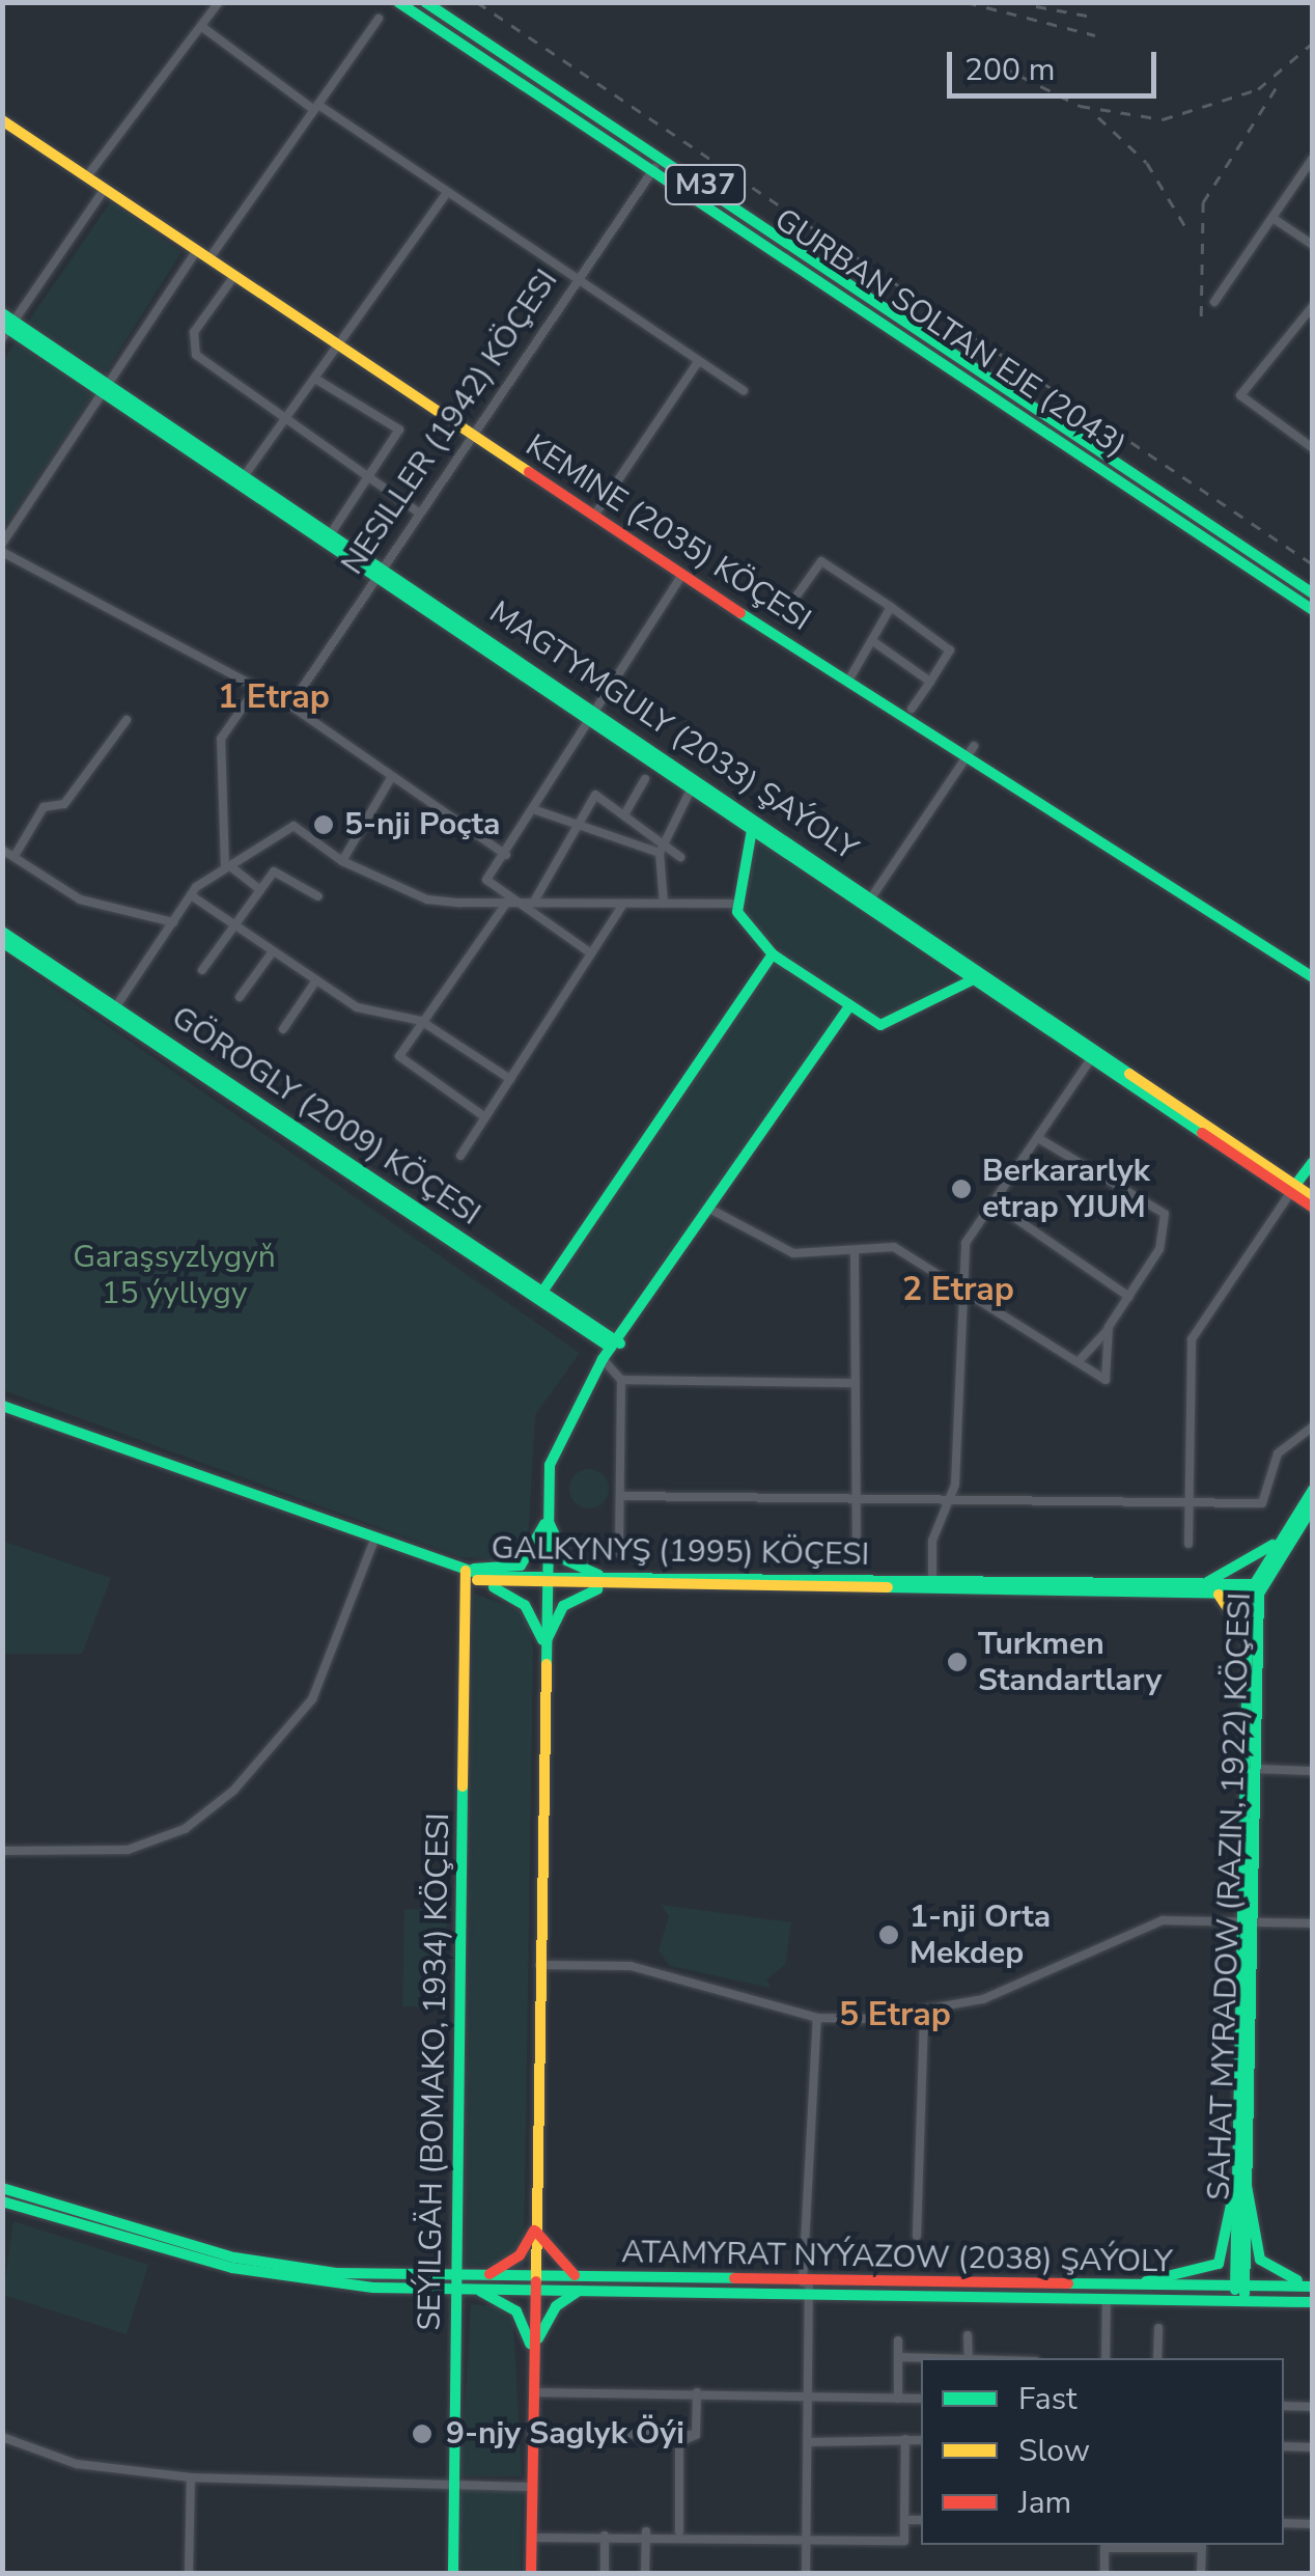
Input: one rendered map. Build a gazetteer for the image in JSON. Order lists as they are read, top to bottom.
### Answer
{
  "streets": {
    "main road": [
      "M37",
      "GURBAN SOLTAN EJE (2043)",
      "KEMINE (2035) KÖÇESI",
      "MAGTYMGULY (2033) ŞAÝOLY",
      "GÖROGLY (2009) KÖÇESI",
      "GALKYNYŞ (1995) KÖÇESI",
      "SAHAT MYRADOW (RAZIN, 1922) KÖÇESI",
      "SEÝILGÄH (BOMAKO, 1934) KÖÇESI",
      "ATAMYRAT NYÝAZOW (2038) ŞAÝOLY"
    ],
    "street": ["NESILLER (1942) KÖÇESI"]
  },
  "crossings": [
    ["GURBAN SOLTAN EJE (2043)", "NESILLER (1942) KÖÇESI"],
    ["NESILLER (1942) KÖÇESI", "KEMINE (2035) KÖÇESI"],
    ["NESILLER (1942) KÖÇESI", "MAGTYMGULY (2033) ŞAÝOLY"],
    ["GALKYNYŞ (1995) KÖÇESI", "SAHAT MYRADOW (RAZIN, 1922) KÖÇESI"],
    ["GALKYNYŞ (1995) KÖÇESI", "SEÝILGÄH (BOMAKO, 1934) KÖÇESI"],
    ["SEÝILGÄH (BOMAKO, 1934) KÖÇESI", "ATAMYRAT NYÝAZOW (2038) ŞAÝOLY"]
  ],
  "districts": ["1 Etrap", "2 Etrap", "5 Etrap"],
  "parks": ["Garaşsyzlygyň 15 ýyllygy"],
  "places": [
    "5-nji Poçta",
    "Berkararlyk etrap YJUM",
    "Turkmen Standartlary",
    "1-nji Orta Mekdep",
    "9-njy Saglyk Öýi"
  ],
  "legend": ["Fast", "Slow", "Jam"],
  "scale_bar": "200 m"
}
